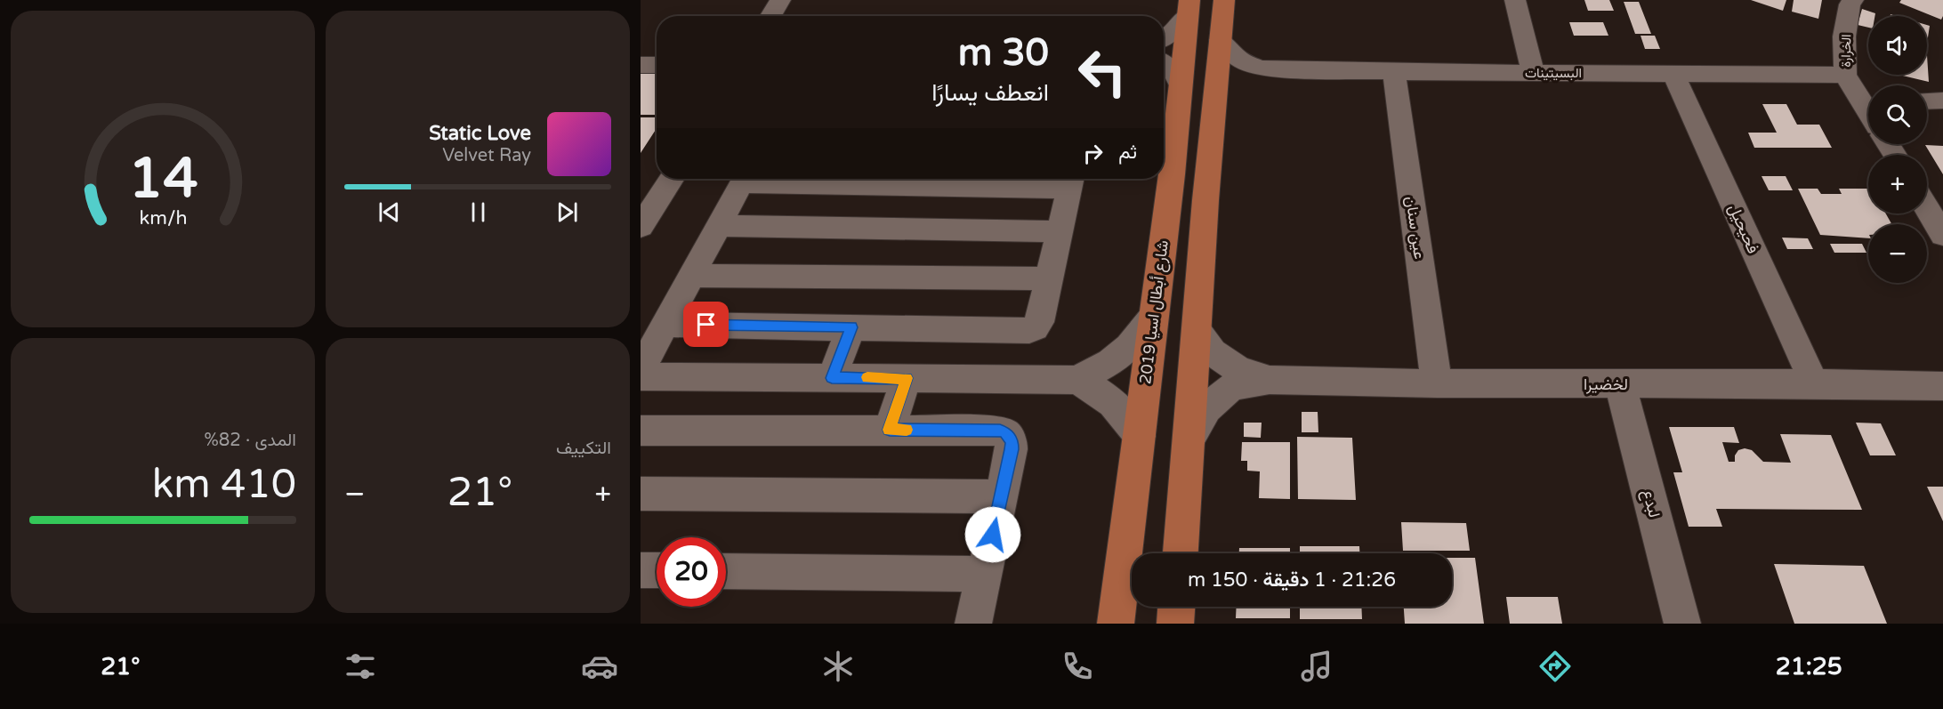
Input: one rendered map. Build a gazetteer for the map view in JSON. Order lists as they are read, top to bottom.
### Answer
{
  "streets": {
    "main road": ["شارع أبطال اسيا 2019"],
    "street": [
      "الخرارة",
      "البسيتينات",
      "عين سنان",
      "فحيحيل",
      "لخضيرا",
      "لبدع"
    ]
  },
  "crossings": [
    ["الخرارة", "البسيتينات"],
    ["البسيتينات", "عين سنان"],
    ["البسيتينات", "فحيحيل"],
    ["عين سنان", "لخضيرا"],
    ["فحيحيل", "لخضيرا"],
    ["لخضيرا", "لبدع"]
  ],
  "page": {
    "map_buttons": ["+", "−"],
    "turn": ["30 m", "انعطف يسارًا"],
    "song": ["Static Love", "Velvet Ray"],
    "then": "ثم",
    "tile": [
      "التكييف",
      ["المدى · 82%", "410 km"]
    ],
    "heat": ["−", "21°", "+"],
    "limit": "20",
    "trip": "21:26 · 1 دقيقة · 150 m",
    "tabs": ["21:25", "21°"],
    "gauge": ["14", "km/h"]
  }
}
